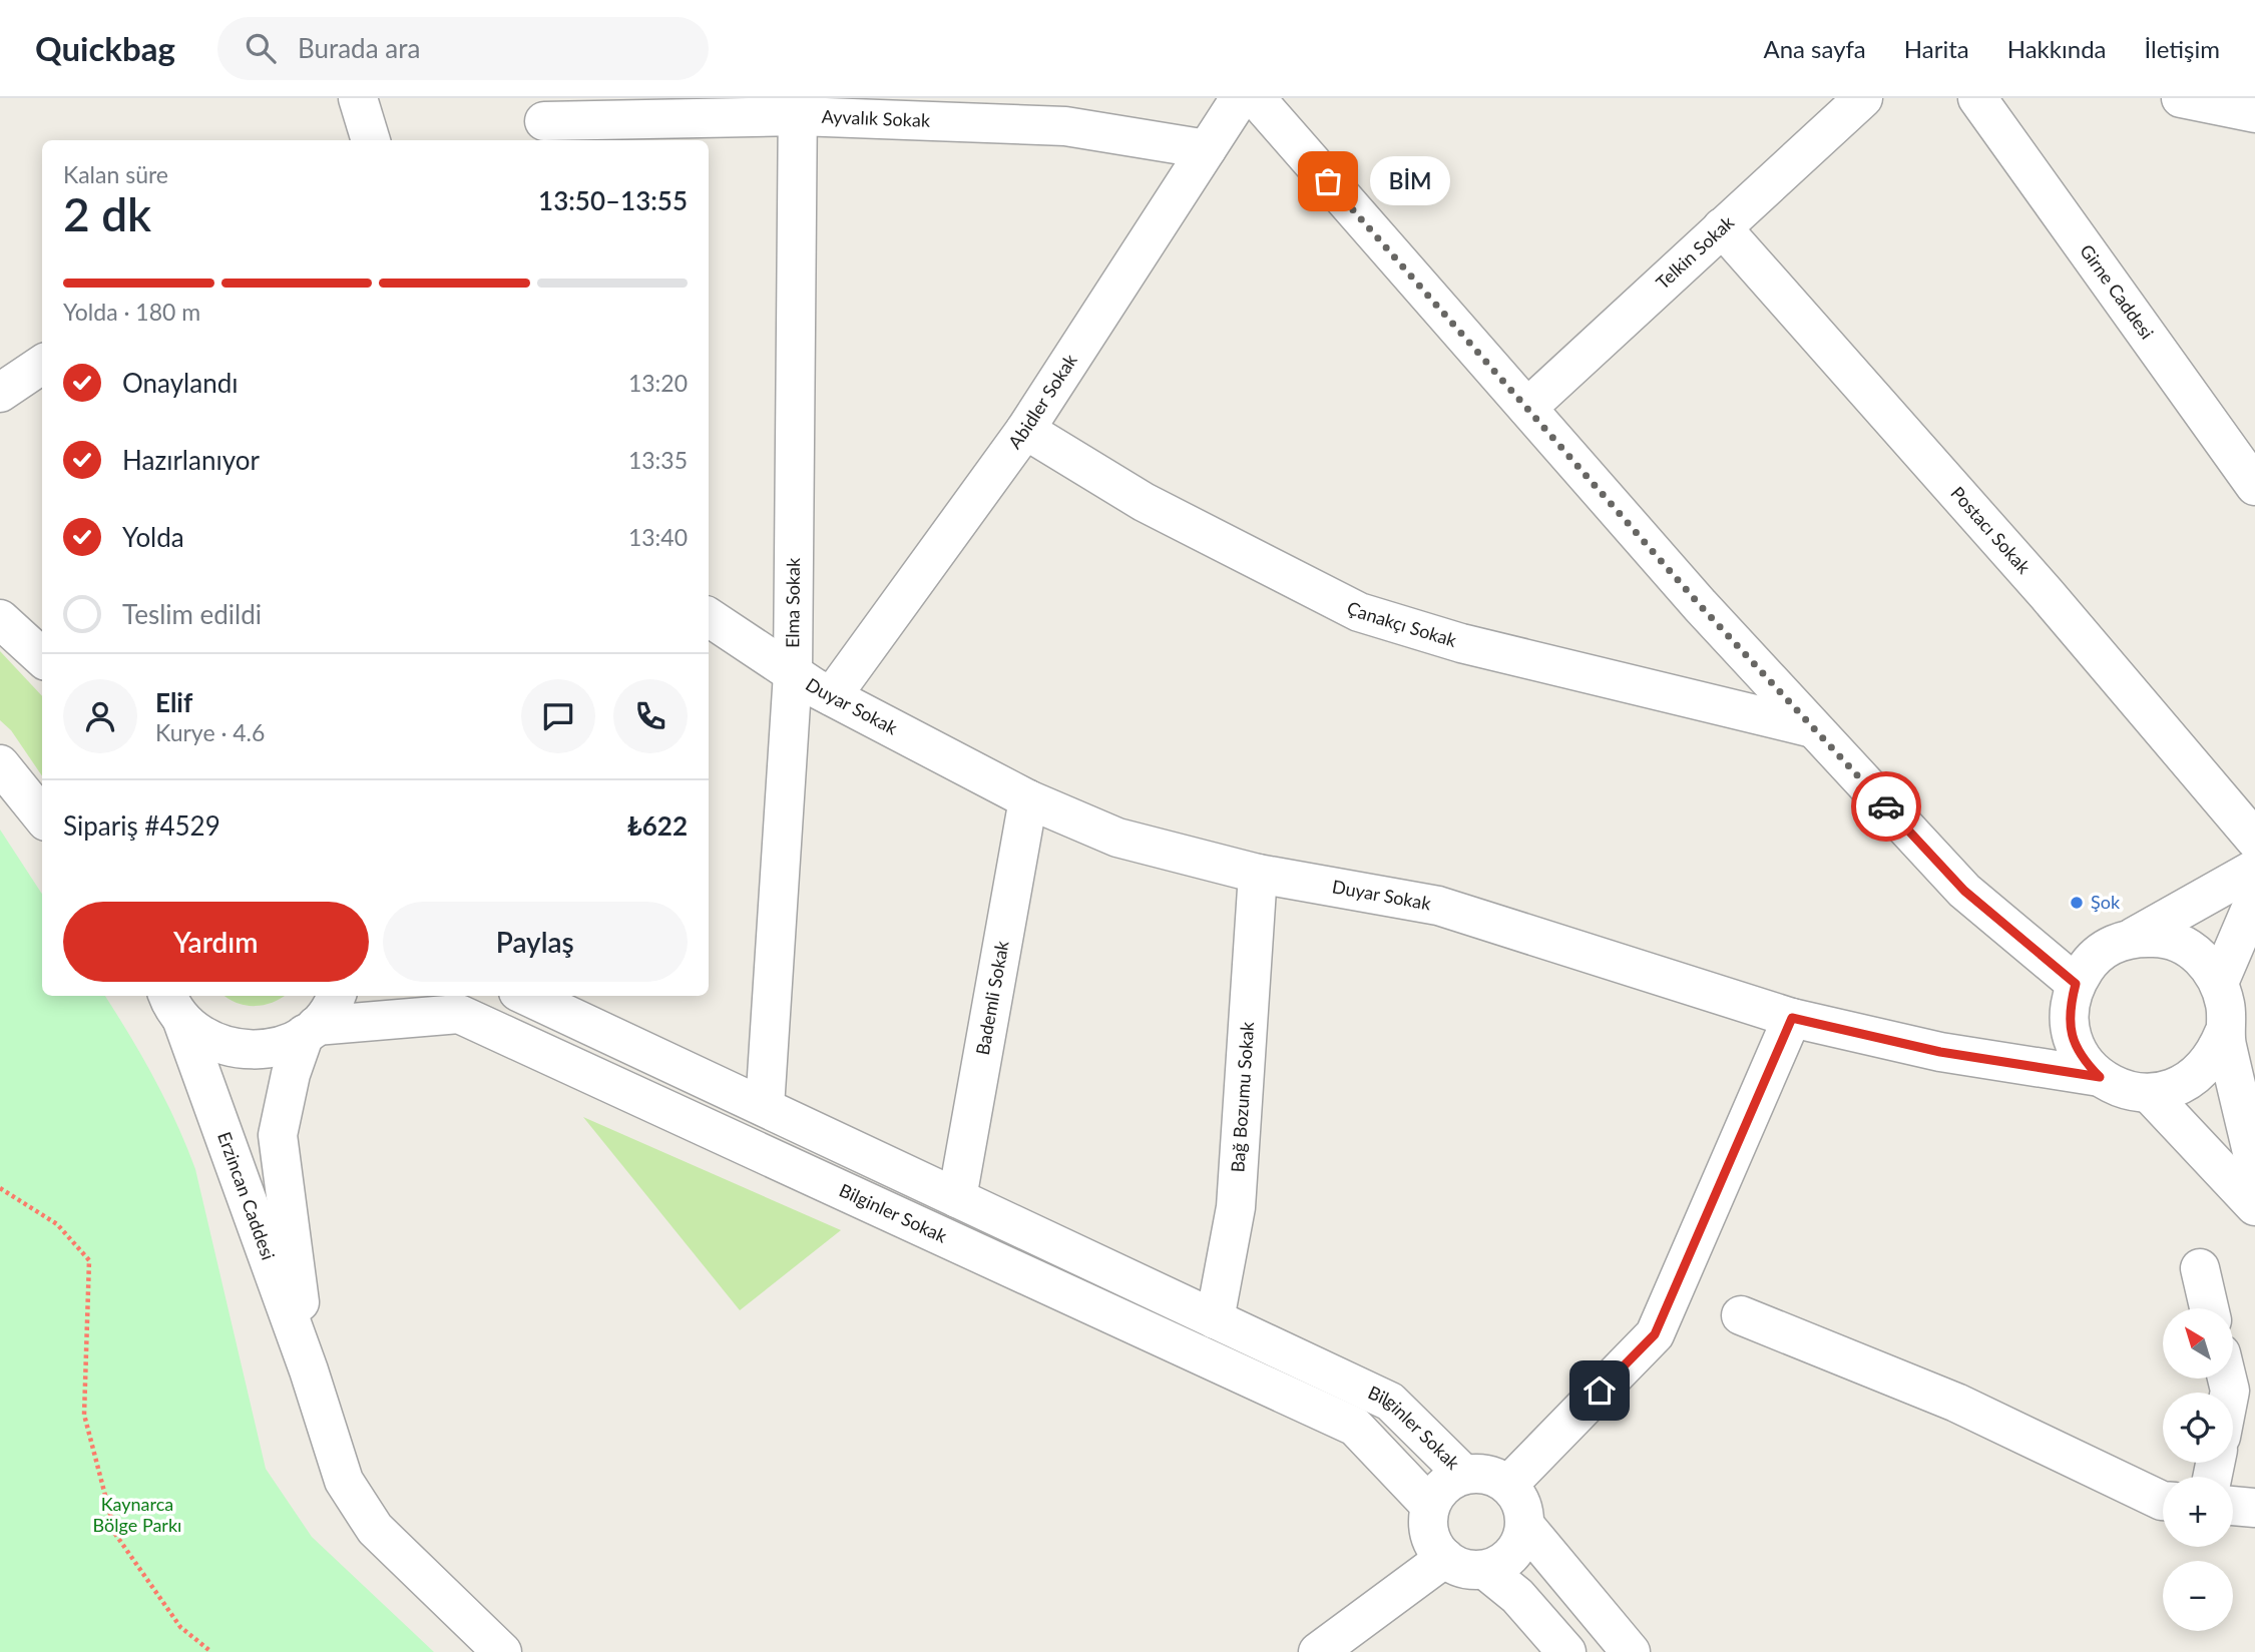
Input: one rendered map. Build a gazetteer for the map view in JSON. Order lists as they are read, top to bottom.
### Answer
{
  "streets": {
    "street": [
      "Ayvalık Sokak",
      "Telkin Sokak",
      "Girne Caddesi",
      "Abidler Sokak",
      "Postacı Sokak",
      "Elma Sokak",
      "Çanakçı Sokak",
      "Duyar Sokak",
      "Bademli Sokak",
      "Bağ Bozumu Sokak",
      "Erzincan Caddesi",
      "Bilginler Sokak"
    ]
  },
  "crossings": [
    ["Ayvalık Sokak", "Abidler Sokak"],
    ["Ayvalık Sokak", "Elma Sokak"],
    ["Telkin Sokak", "Postacı Sokak"],
    ["Abidler Sokak", "Çanakçı Sokak"],
    ["Abidler Sokak", "Duyar Sokak"],
    ["Elma Sokak", "Duyar Sokak"],
    ["Elma Sokak", "Bilginler Sokak"],
    ["Duyar Sokak", "Bademli Sokak"],
    ["Duyar Sokak", "Bağ Bozumu Sokak"],
    ["Bademli Sokak", "Bilginler Sokak"],
    ["Bağ Bozumu Sokak", "Bilginler Sokak"],
    ["Erzincan Caddesi", "Bilginler Sokak"]
  ],
  "parks": ["Kaynarca Bölge Parkı"],
  "places": ["BİM", "Şok"],
  "north": "top left",
  "page": {
    "header": "Quickbag",
    "search": "Burada ara",
    "nav": [
      "Ana sayfa",
      "Harita",
      "Hakkında",
      "İletişim"
    ],
    "heading": ["2 dk", "Kalan süre", "13:50–13:55"],
    "panel": [
      "Elif",
      "Kurye · 4.6",
      "Sipariş #4529",
      "₺622"
    ],
    "bubble": "BİM",
    "bar": "Yolda · 180 m",
    "list": [
      ["Onaylandı", "13:20"],
      ["Hazırlanıyor", "13:35"],
      ["Yolda", "13:40"],
      "Teslim edildi"
    ],
    "buttons": ["Yardım", "Paylaş"],
    "map_buttons": ["+", "−"]
  }
}
